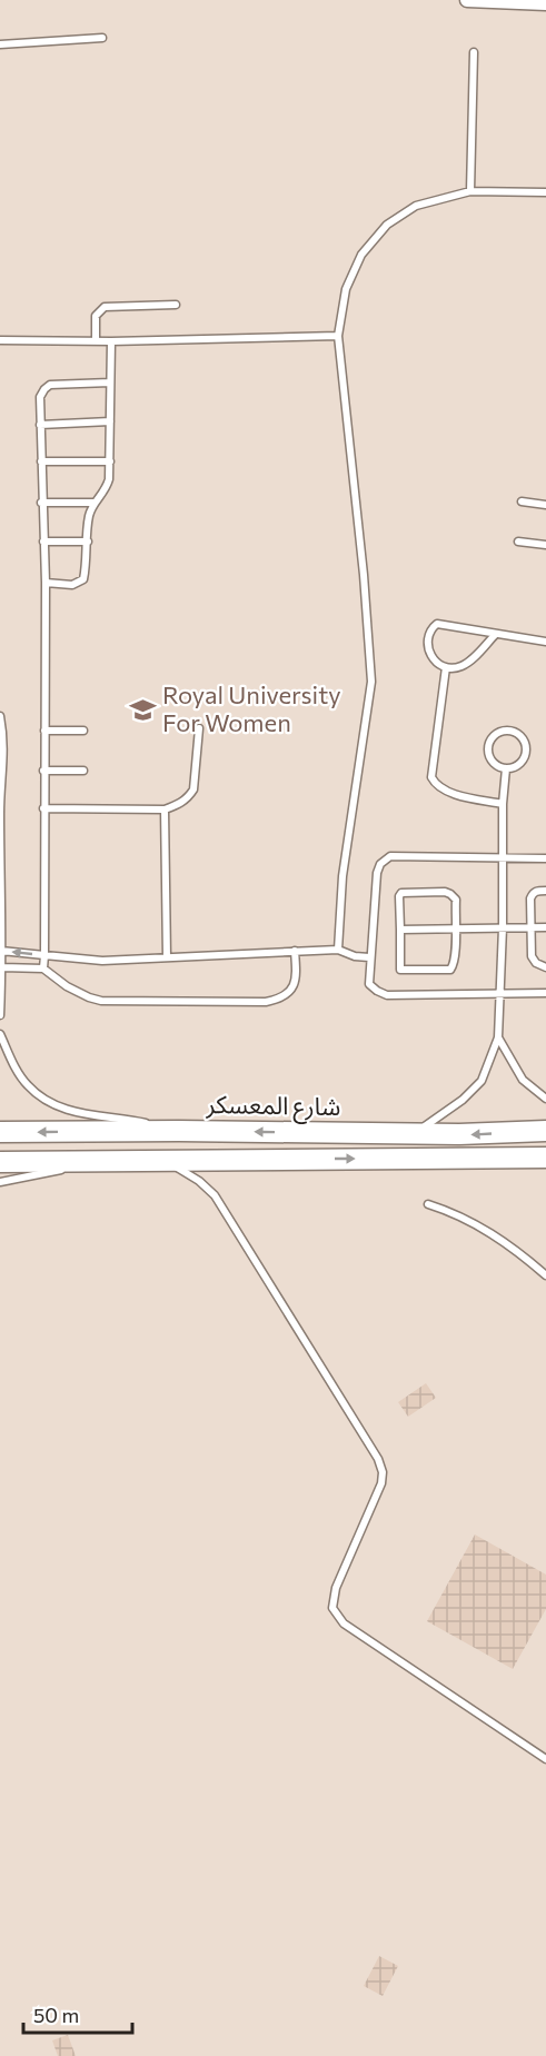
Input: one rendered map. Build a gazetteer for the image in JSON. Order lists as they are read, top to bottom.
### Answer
{
  "streets": {
    "main road": ["شارع المعسكر"]
  },
  "places": {
    "school or university": ["Royal University For Women"]
  },
  "scale_bar": "50 m"
}
